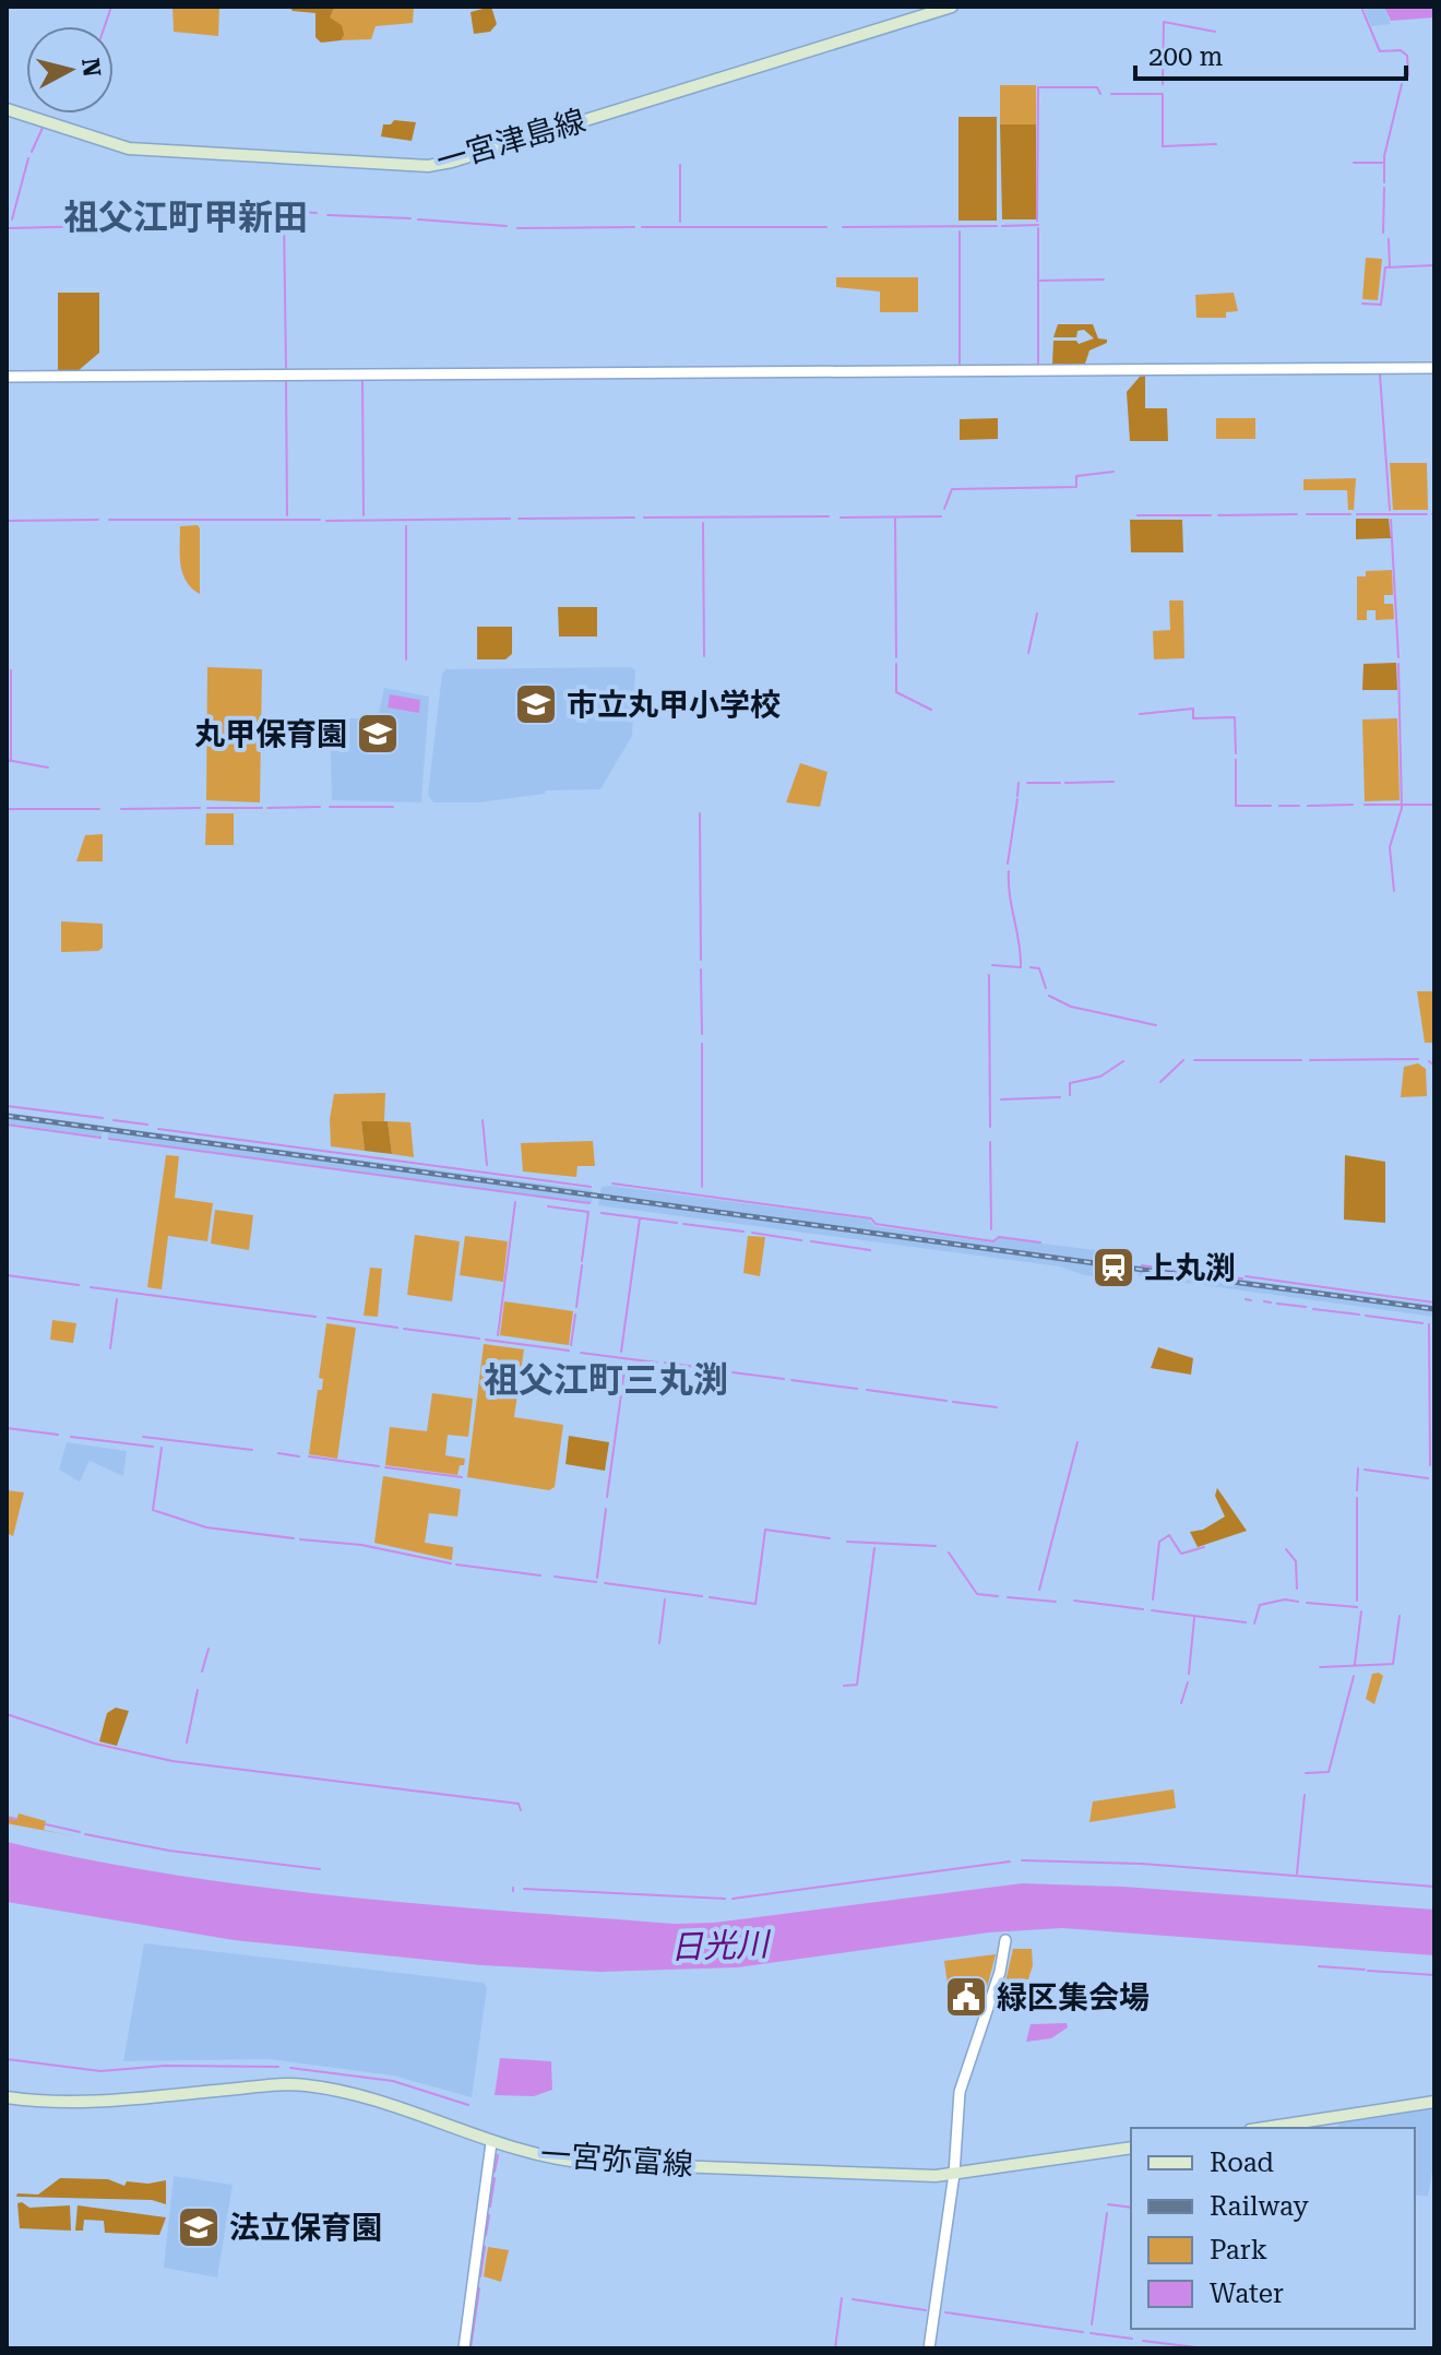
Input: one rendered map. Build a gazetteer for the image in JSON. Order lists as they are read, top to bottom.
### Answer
{
  "streets": {
    "main road": ["一宮津島線", "一宮弥富線"]
  },
  "districts": ["祖父江町甲新田", "祖父江町三丸渕"],
  "water": ["日光川"],
  "places": {
    "school or university": ["市立丸甲小学校", "丸甲保育園", "法立保育園"],
    "station": ["上丸渕"],
    "public building": ["緑区集会場"]
  },
  "legend": [
    "Road",
    "Railway",
    "Park",
    "Water"
  ],
  "scale_bar": "200 m",
  "north": "right"
}
